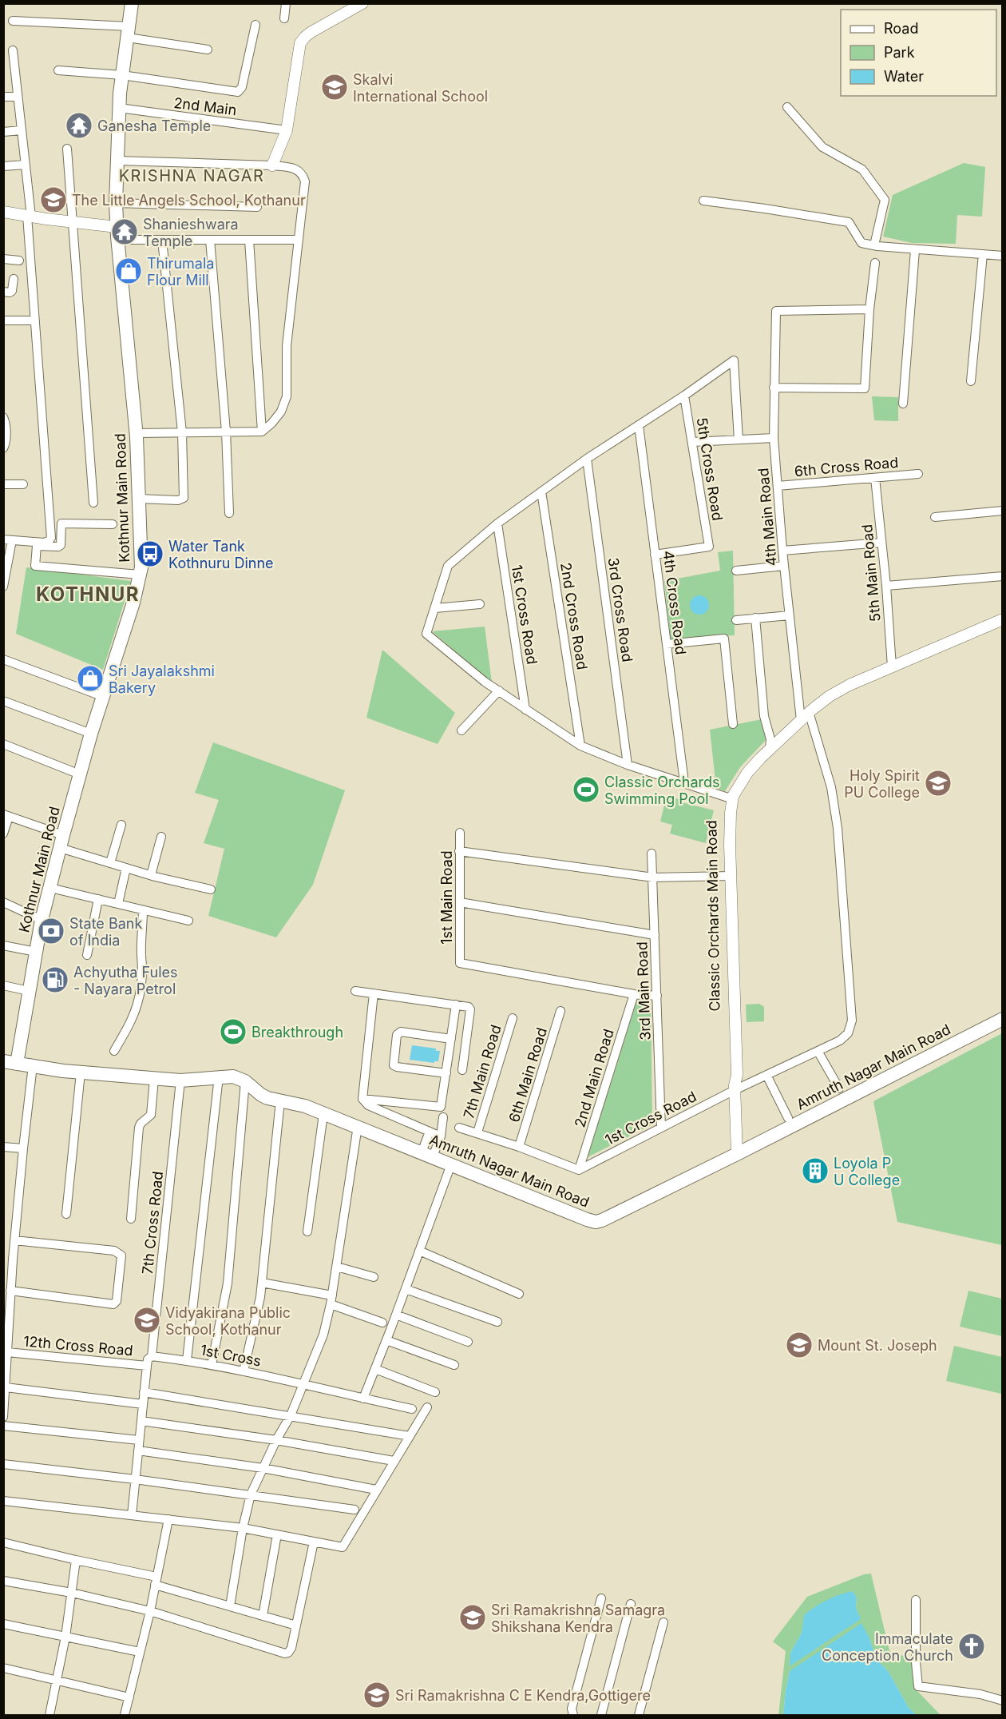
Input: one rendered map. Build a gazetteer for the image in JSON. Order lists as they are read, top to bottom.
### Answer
{
  "streets": {
    "main road": ["Kothnur Main Road", "Amruth Nagar Main Road"],
    "street": [
      "2nd Main",
      "6th Cross Road",
      "5th Cross Road",
      "4th Main Road",
      "5th Main Road",
      "4th Cross Road",
      "3rd Cross Road",
      "1st Cross Road",
      "2nd Cross Road",
      "1st Main Road",
      "Classic Orchards Main Road",
      "3rd Main Road",
      "7th Main Road",
      "6th Main Road",
      "2nd Main Road",
      "7th Cross Road",
      "12th Cross Road",
      "1st Cross"
    ]
  },
  "crossings": [
    ["2nd Main", "Kothnur Main Road"],
    ["6th Cross Road", "4th Main Road"],
    ["6th Cross Road", "5th Main Road"],
    ["5th Cross Road", "4th Cross Road"],
    ["Kothnur Main Road", "Amruth Nagar Main Road"],
    ["4th Main Road", "1st Cross Road"],
    ["4th Main Road", "Classic Orchards Main Road"],
    ["5th Main Road", "Classic Orchards Main Road"],
    ["1st Cross Road", "Classic Orchards Main Road"],
    ["1st Cross Road", "3rd Main Road"],
    ["1st Cross Road", "2nd Main Road"],
    ["1st Main Road", "2nd Main Road"],
    ["Classic Orchards Main Road", "Amruth Nagar Main Road"],
    ["Amruth Nagar Main Road", "7th Cross Road"],
    ["7th Cross Road", "12th Cross Road"],
    ["7th Cross Road", "1st Cross"]
  ],
  "districts": ["KRISHNA NAGAR", "KOTHNUR"],
  "places": {
    "school or university": [
      "Skalvi International School",
      "The Little Angels School, Kothanur",
      "Holy Spirit PU College",
      "Vidyakirana Public School, Kothanur",
      "Mount St. Joseph",
      "Sri Ramakrishna Samagra Shikshana Kendra",
      "Sri Ramakrishna C E Kendra,Gottigere"
    ],
    "temple": ["Ganesha Temple", "Shanieshwara Temple"],
    "shop": ["Thirumala Flour Mill", "Sri Jayalakshmi Bakery"],
    "bus stop": ["Water Tank Kothnuru Dinne"],
    "sports": ["Classic Orchards Swimming Pool", "Breakthrough"],
    "bank": ["State Bank of India"],
    "fuel station": ["Achyutha Fules - Nayara Petrol"],
    "building": ["Loyola P U College"],
    "church": ["Immaculate Conception Church"]
  },
  "legend": ["Road", "Park", "Water"]
}
